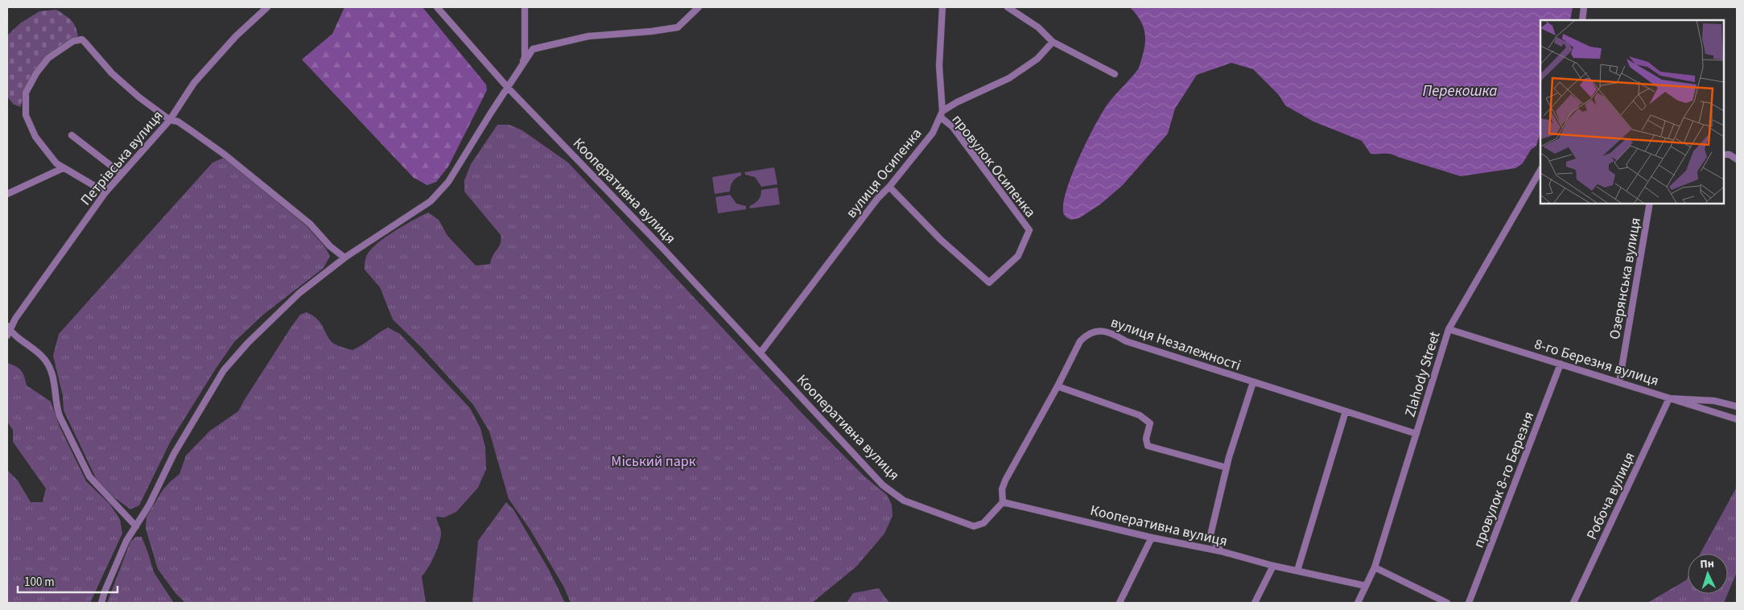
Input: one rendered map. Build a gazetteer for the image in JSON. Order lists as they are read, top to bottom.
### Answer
{
  "streets": {
    "street": [
      "Петрівська вулиця",
      "провулок Осипенка",
      "вулиця Осипенка",
      "Кооперативна вулиця",
      "Озерянська вулиця",
      "вулиця Незалежності",
      "8-го Березня вулиця",
      "Zlahody Street",
      "провулок 8-го Березня",
      "Робоча вулиця"
    ]
  },
  "crossings": [
    ["провулок Осипенка", "вулиця Осипенка"],
    ["вулиця Осипенка", "Кооперативна вулиця"],
    ["Кооперативна вулиця", "вулиця Незалежності"],
    ["Кооперативна вулиця", "Zlahody Street"],
    ["Озерянська вулиця", "8-го Березня вулиця"],
    ["вулиця Незалежності", "Zlahody Street"],
    ["8-го Березня вулиця", "Zlahody Street"],
    ["8-го Березня вулиця", "провулок 8-го Березня"],
    ["8-го Березня вулиця", "Робоча вулиця"]
  ],
  "water": ["Перекошка"],
  "parks": ["Міський парк"],
  "scale_bar": "100 m",
  "north": "top"
}
